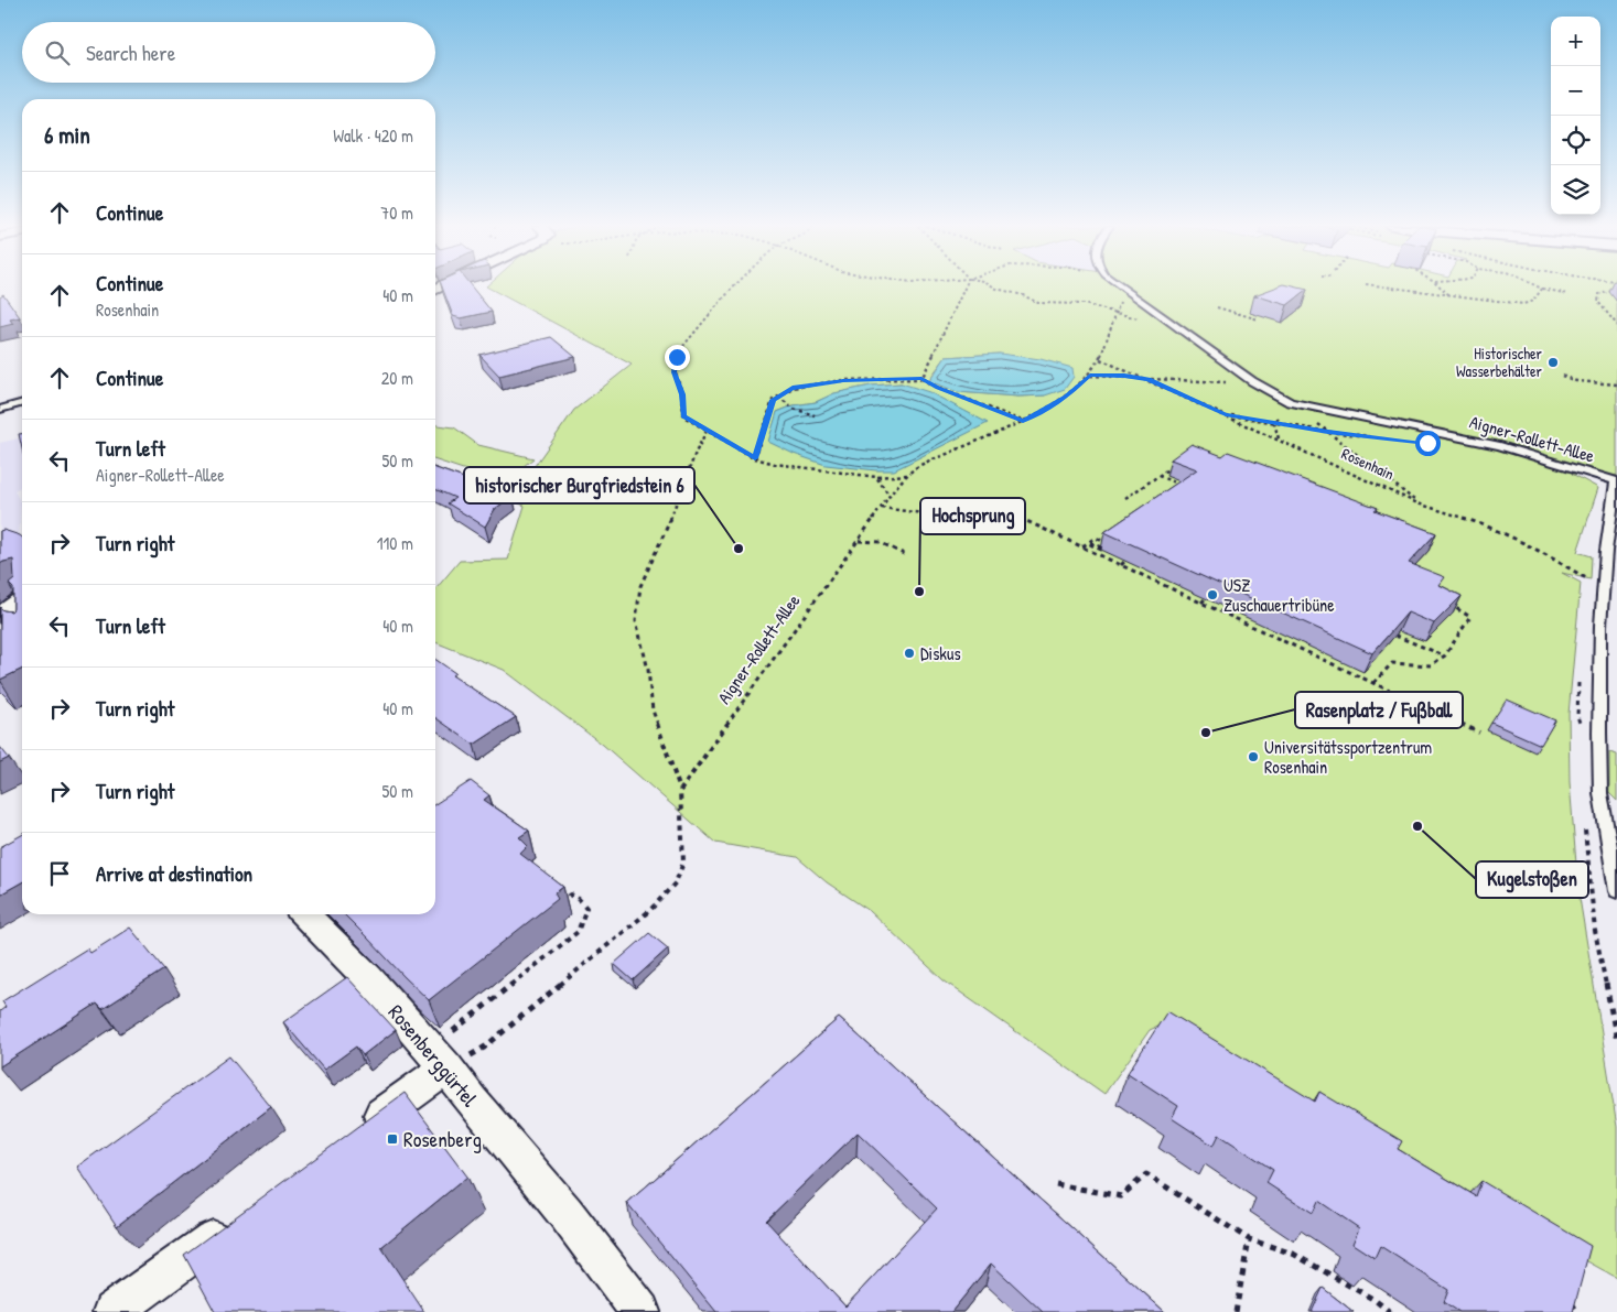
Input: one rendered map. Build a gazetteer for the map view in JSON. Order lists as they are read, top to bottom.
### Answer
{
  "streets": {
    "street": ["Rosenberggürtel"],
    "lane": ["Aigner-Rollett-Allee"],
    "path": ["Rosenhain"]
  },
  "crossings": [
    ["Aigner-Rollett-Allee", "Rosenhain"]
  ],
  "places": {
    "other": [
      "Historischer Wasserbehälter",
      "historischer Burgfriedstein 6",
      "Hochsprung",
      "USZ Zuschauertribüne",
      "Diskus",
      "Rasenplatz / Fußball",
      "Universitätssportzentrum Rosenhain",
      "Kugelstoßen"
    ],
    "transit": ["Rosenberg"]
  },
  "page": {
    "map_buttons": ["+", "−"],
    "search": "Search here",
    "heading": ["6 min", "Walk · 420 m"],
    "list": [
      ["Continue", "70 m"],
      ["Continue", "Rosenhain", "40 m"],
      ["Continue", "20 m"],
      ["Turn left", "Aigner-Rollett-Allee", "50 m"],
      ["Turn right", "110 m"],
      ["Turn left", "40 m"],
      ["Turn right", "40 m"],
      ["Turn right", "50 m"],
      "Arrive at destination"
    ]
  }
}
